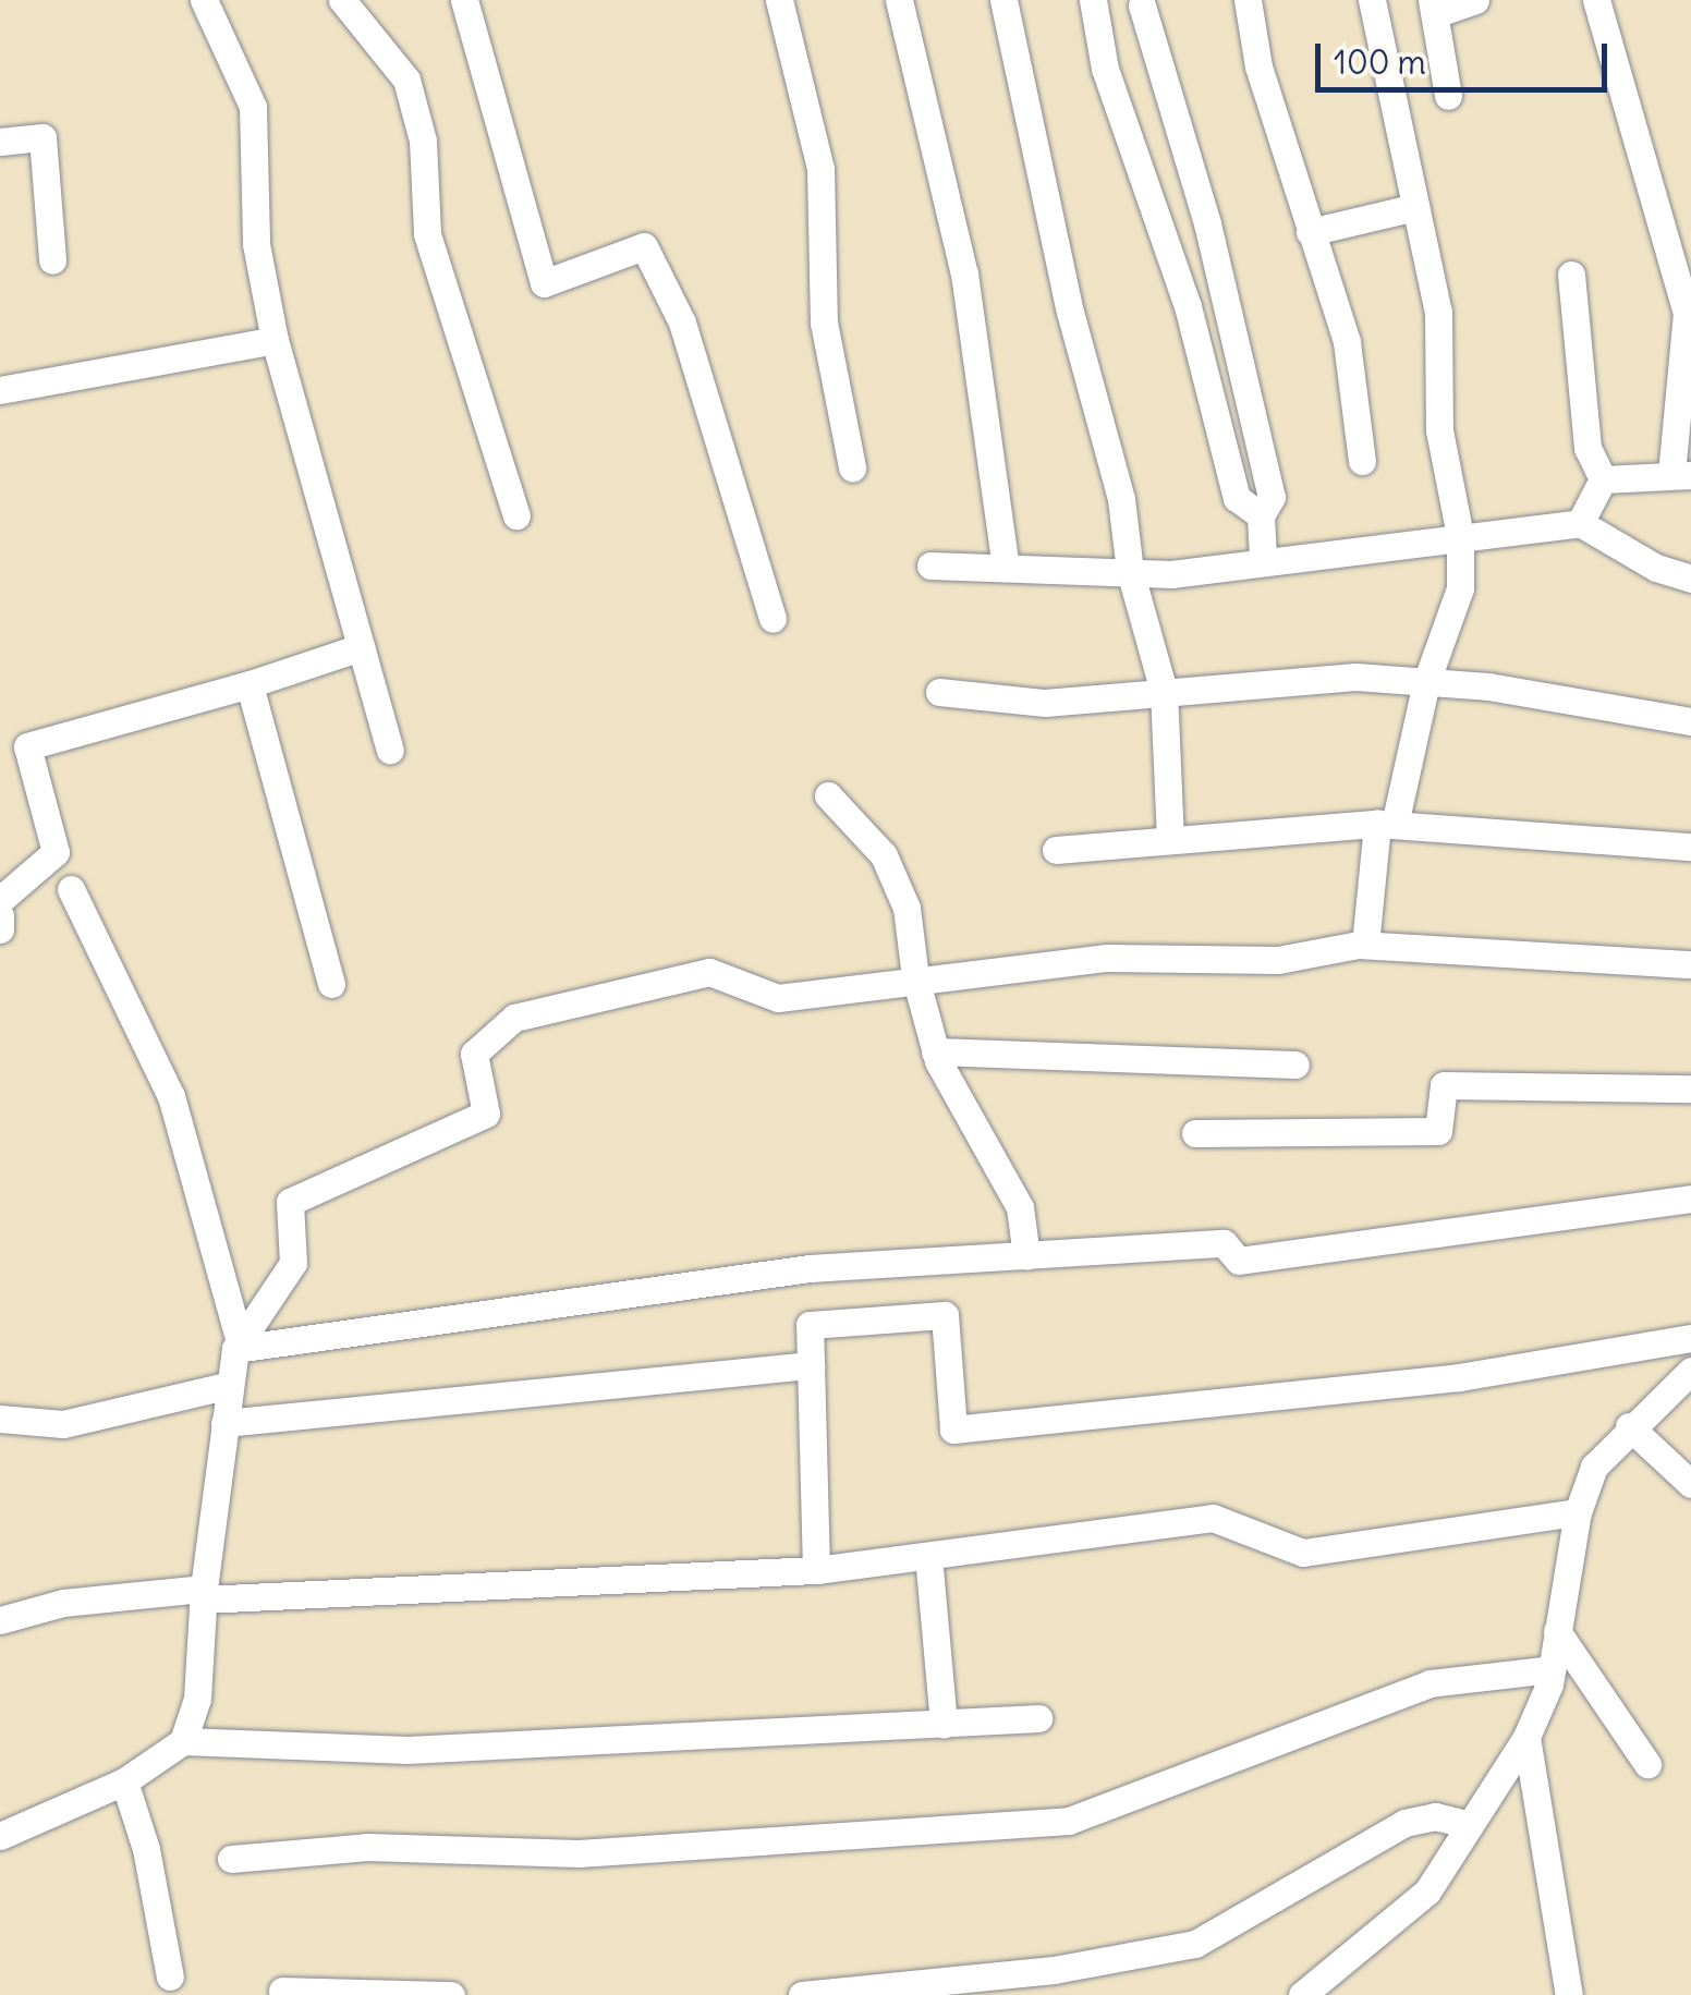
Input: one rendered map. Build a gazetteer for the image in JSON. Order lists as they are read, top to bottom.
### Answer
{
  "scale_bar": "100 m"
}
